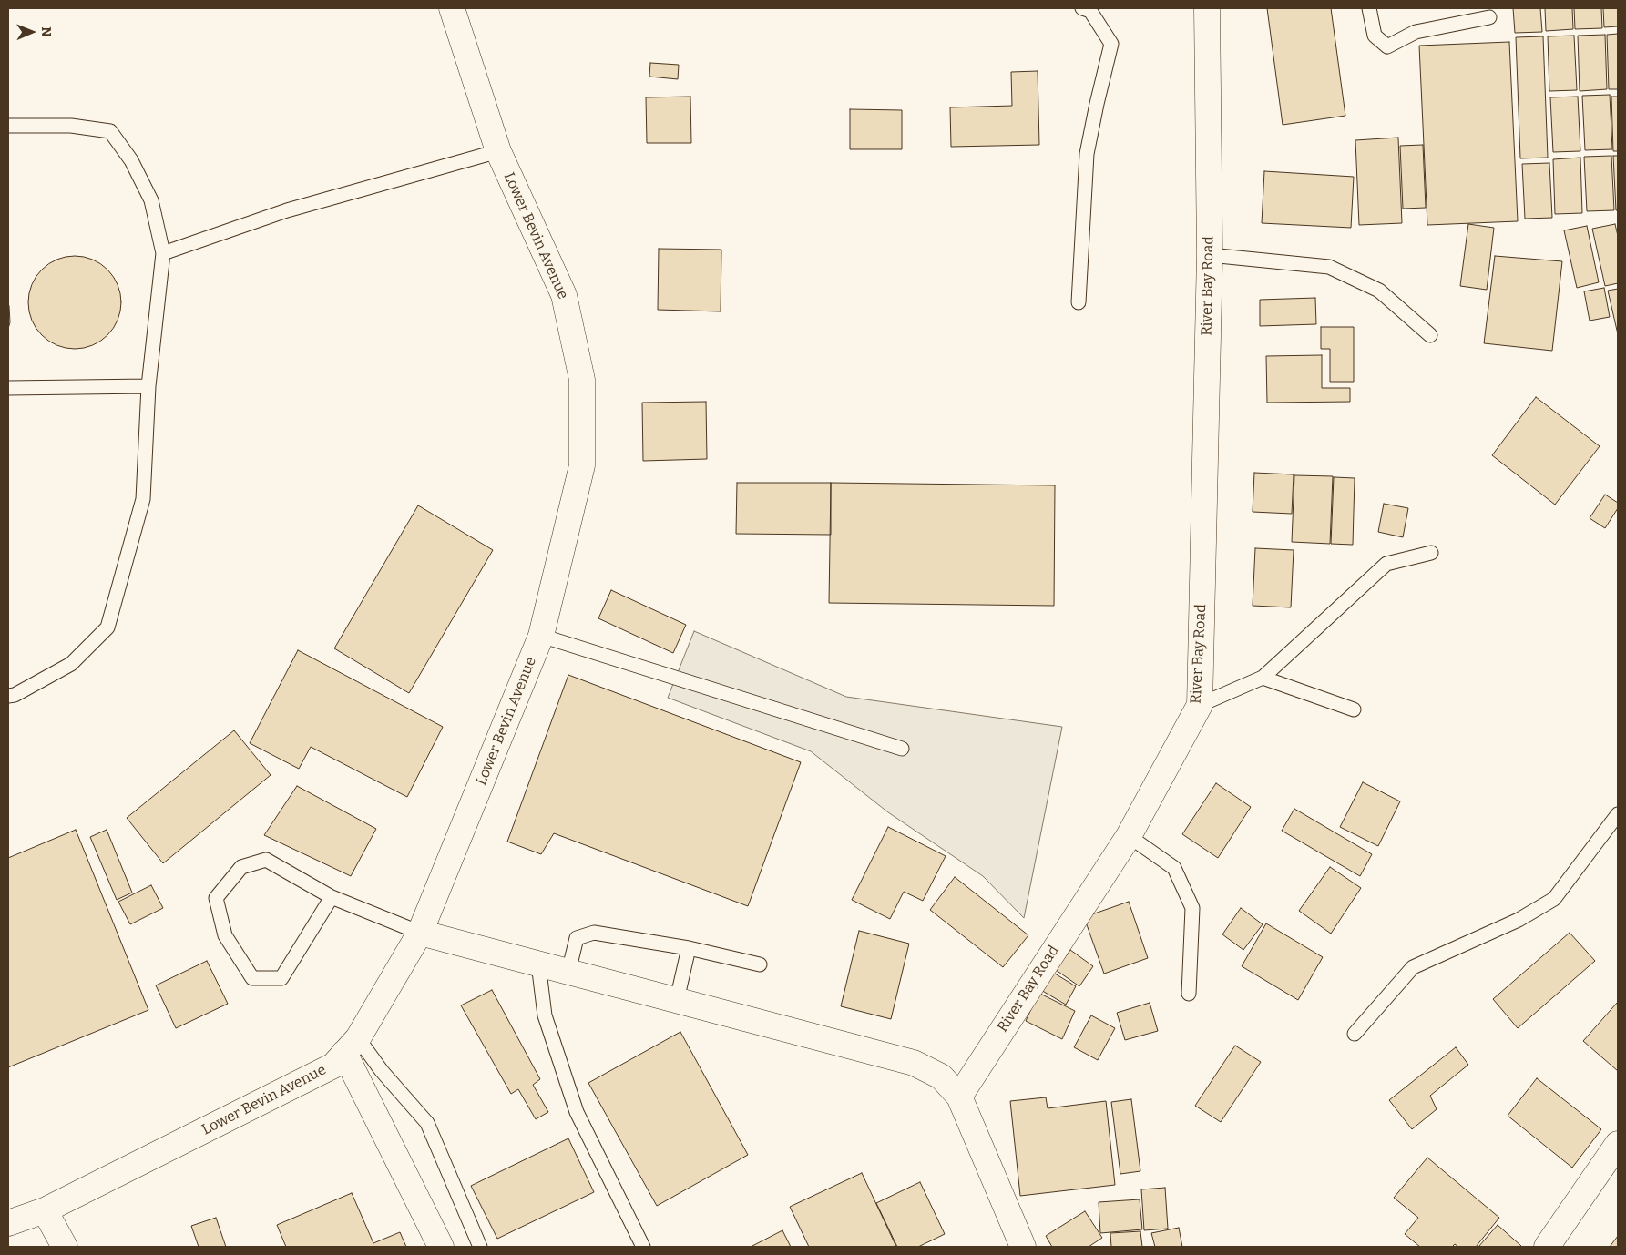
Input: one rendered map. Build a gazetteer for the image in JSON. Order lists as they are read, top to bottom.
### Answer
{
  "streets": {
    "street": ["Lower Bevin Avenue", "River Bay Road"]
  },
  "north": "right"
}
